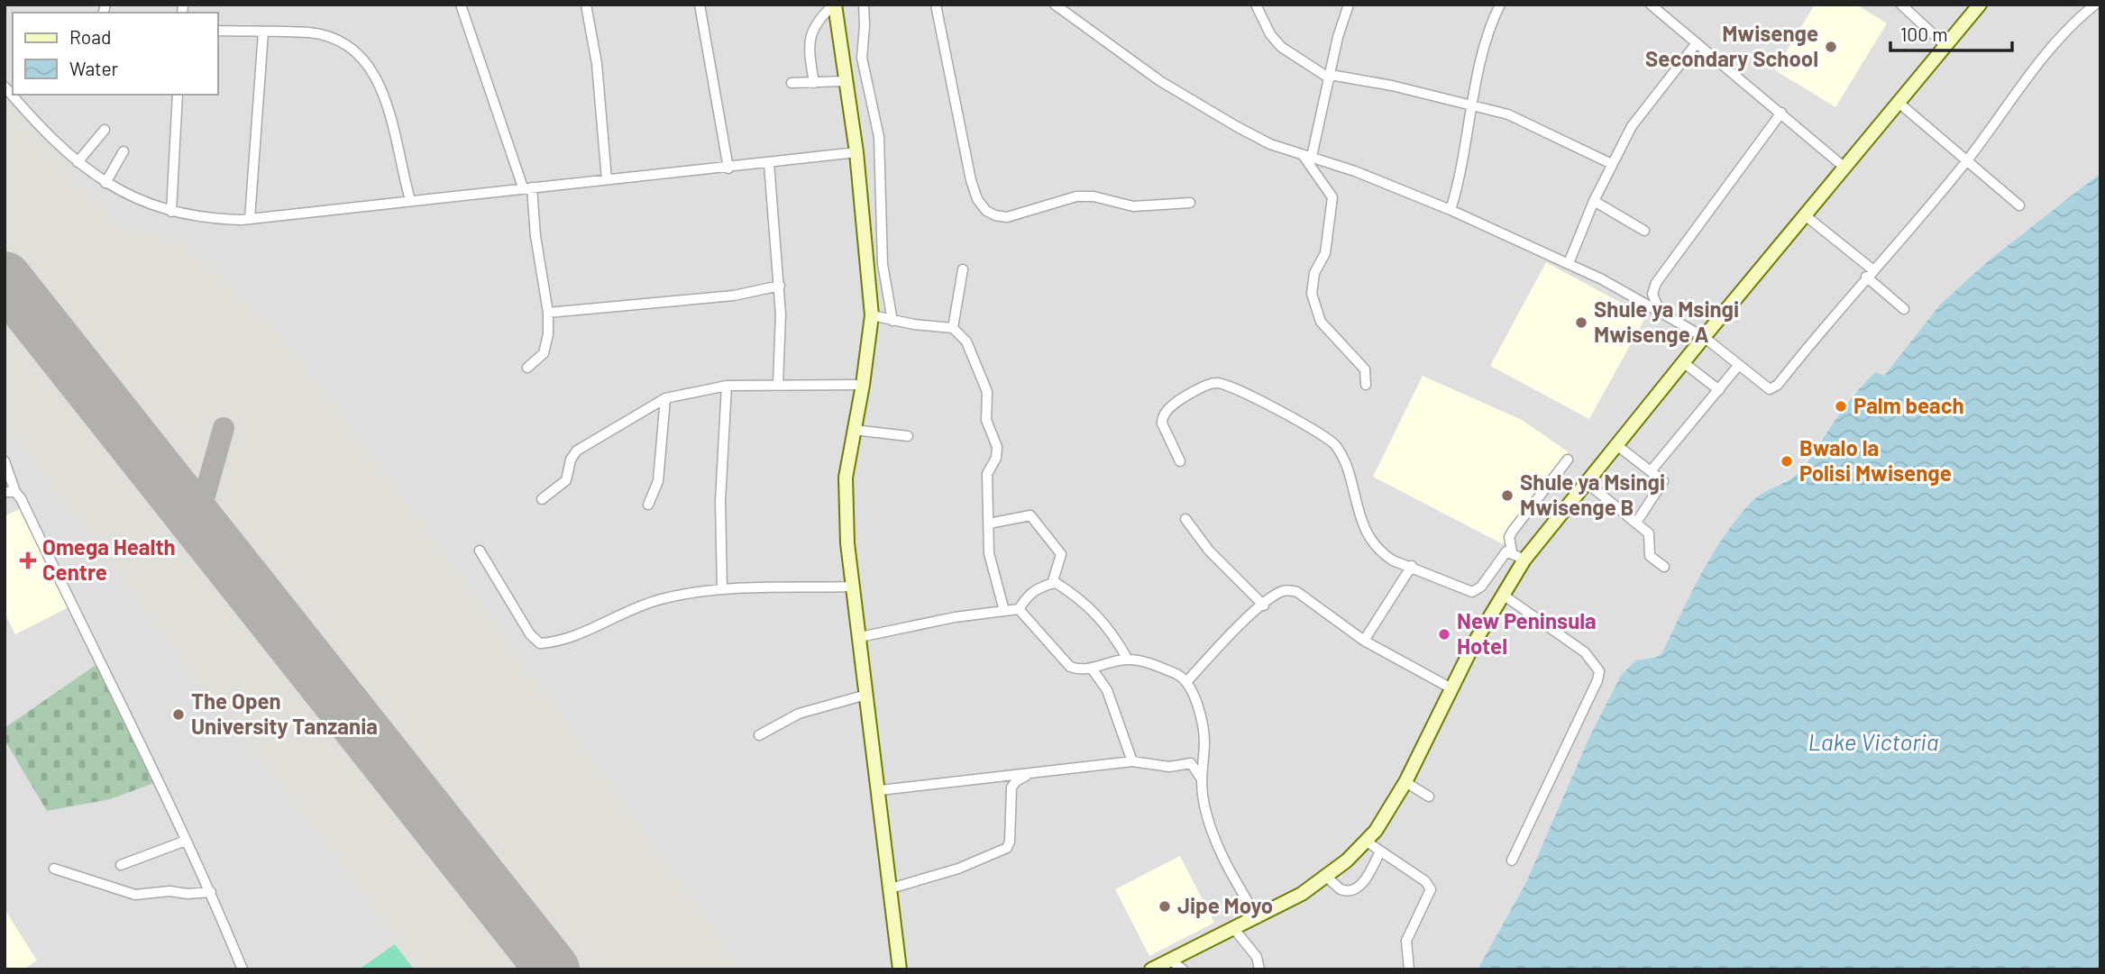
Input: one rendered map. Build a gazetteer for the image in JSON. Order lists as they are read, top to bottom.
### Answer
{
  "water": ["Lake Victoria"],
  "places": {
    "other": [
      "Mwisenge Secondary School",
      "Shule ya Msingi Mwisenge A",
      "Palm beach",
      "Bwalo la Polisi Mwisenge",
      "Shule ya Msingi Mwisenge B",
      "New Peninsula Hotel",
      "The Open University Tanzania",
      "Jipe Moyo"
    ],
    "health": ["Omega Health Centre"]
  },
  "legend": ["Road", "Water"],
  "scale_bar": "100 m"
}
